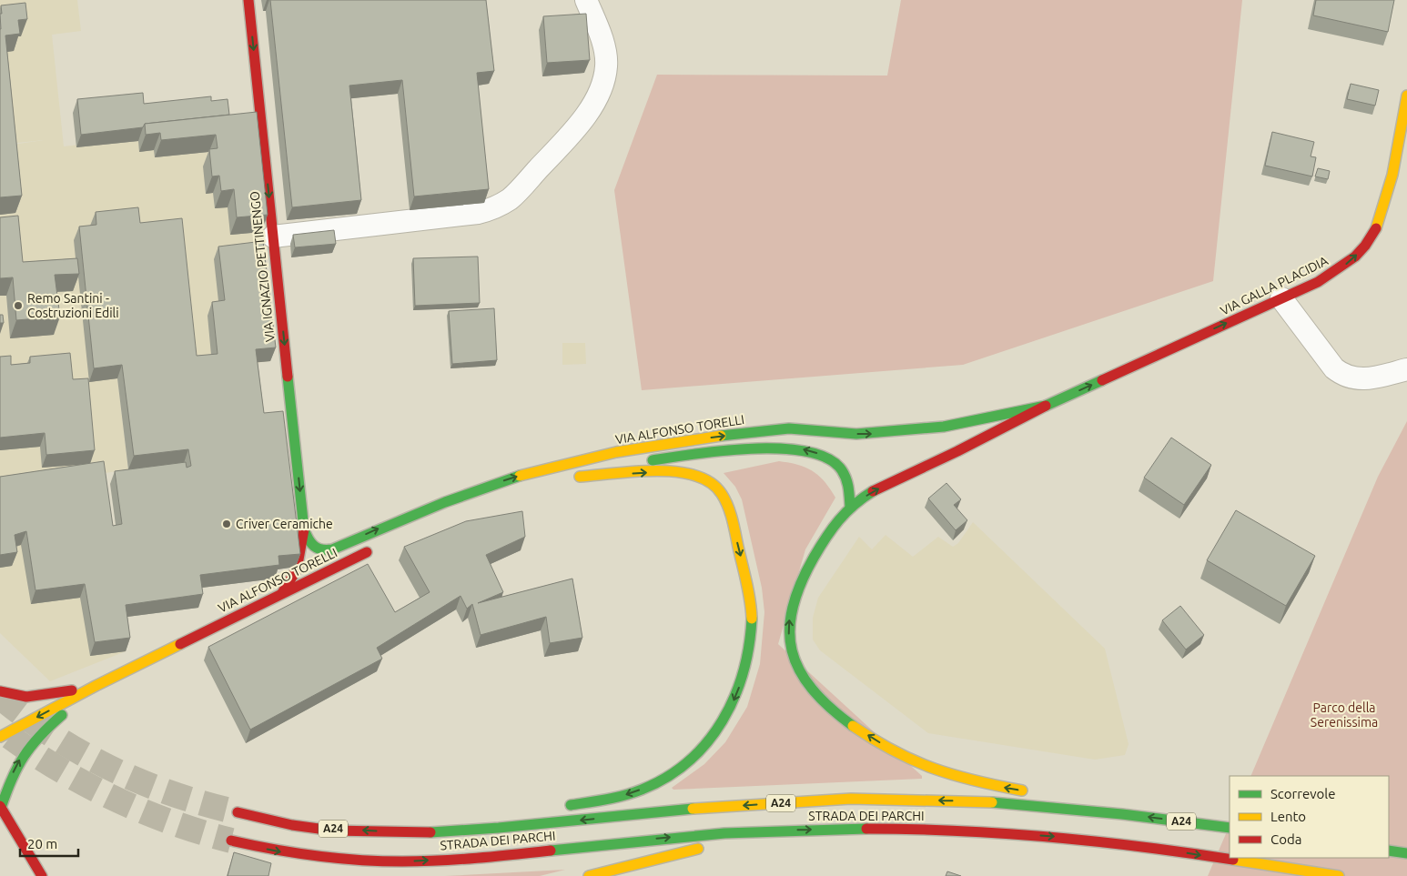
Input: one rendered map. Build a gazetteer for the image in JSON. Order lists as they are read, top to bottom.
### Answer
{
  "streets": {
    "main road": [
      "VIA IGNAZIO PETTINENGO",
      "VIA GALLA PLACIDIA",
      "VIA ALFONSO TORELLI",
      "A24",
      "STRADA DEI PARCHI"
    ]
  },
  "crossings": [
    ["VIA IGNAZIO PETTINENGO", "VIA ALFONSO TORELLI"],
    ["VIA GALLA PLACIDIA", "VIA ALFONSO TORELLI"]
  ],
  "one_way": ["VIA IGNAZIO PETTINENGO", "VIA GALLA PLACIDIA"],
  "parks": ["Parco della Serenissima"],
  "places": ["Remo Santini - Costruzioni Edili", "Criver Ceramiche"],
  "legend": ["Scorrevole", "Lento", "Coda"],
  "scale_bar": "20 m"
}
